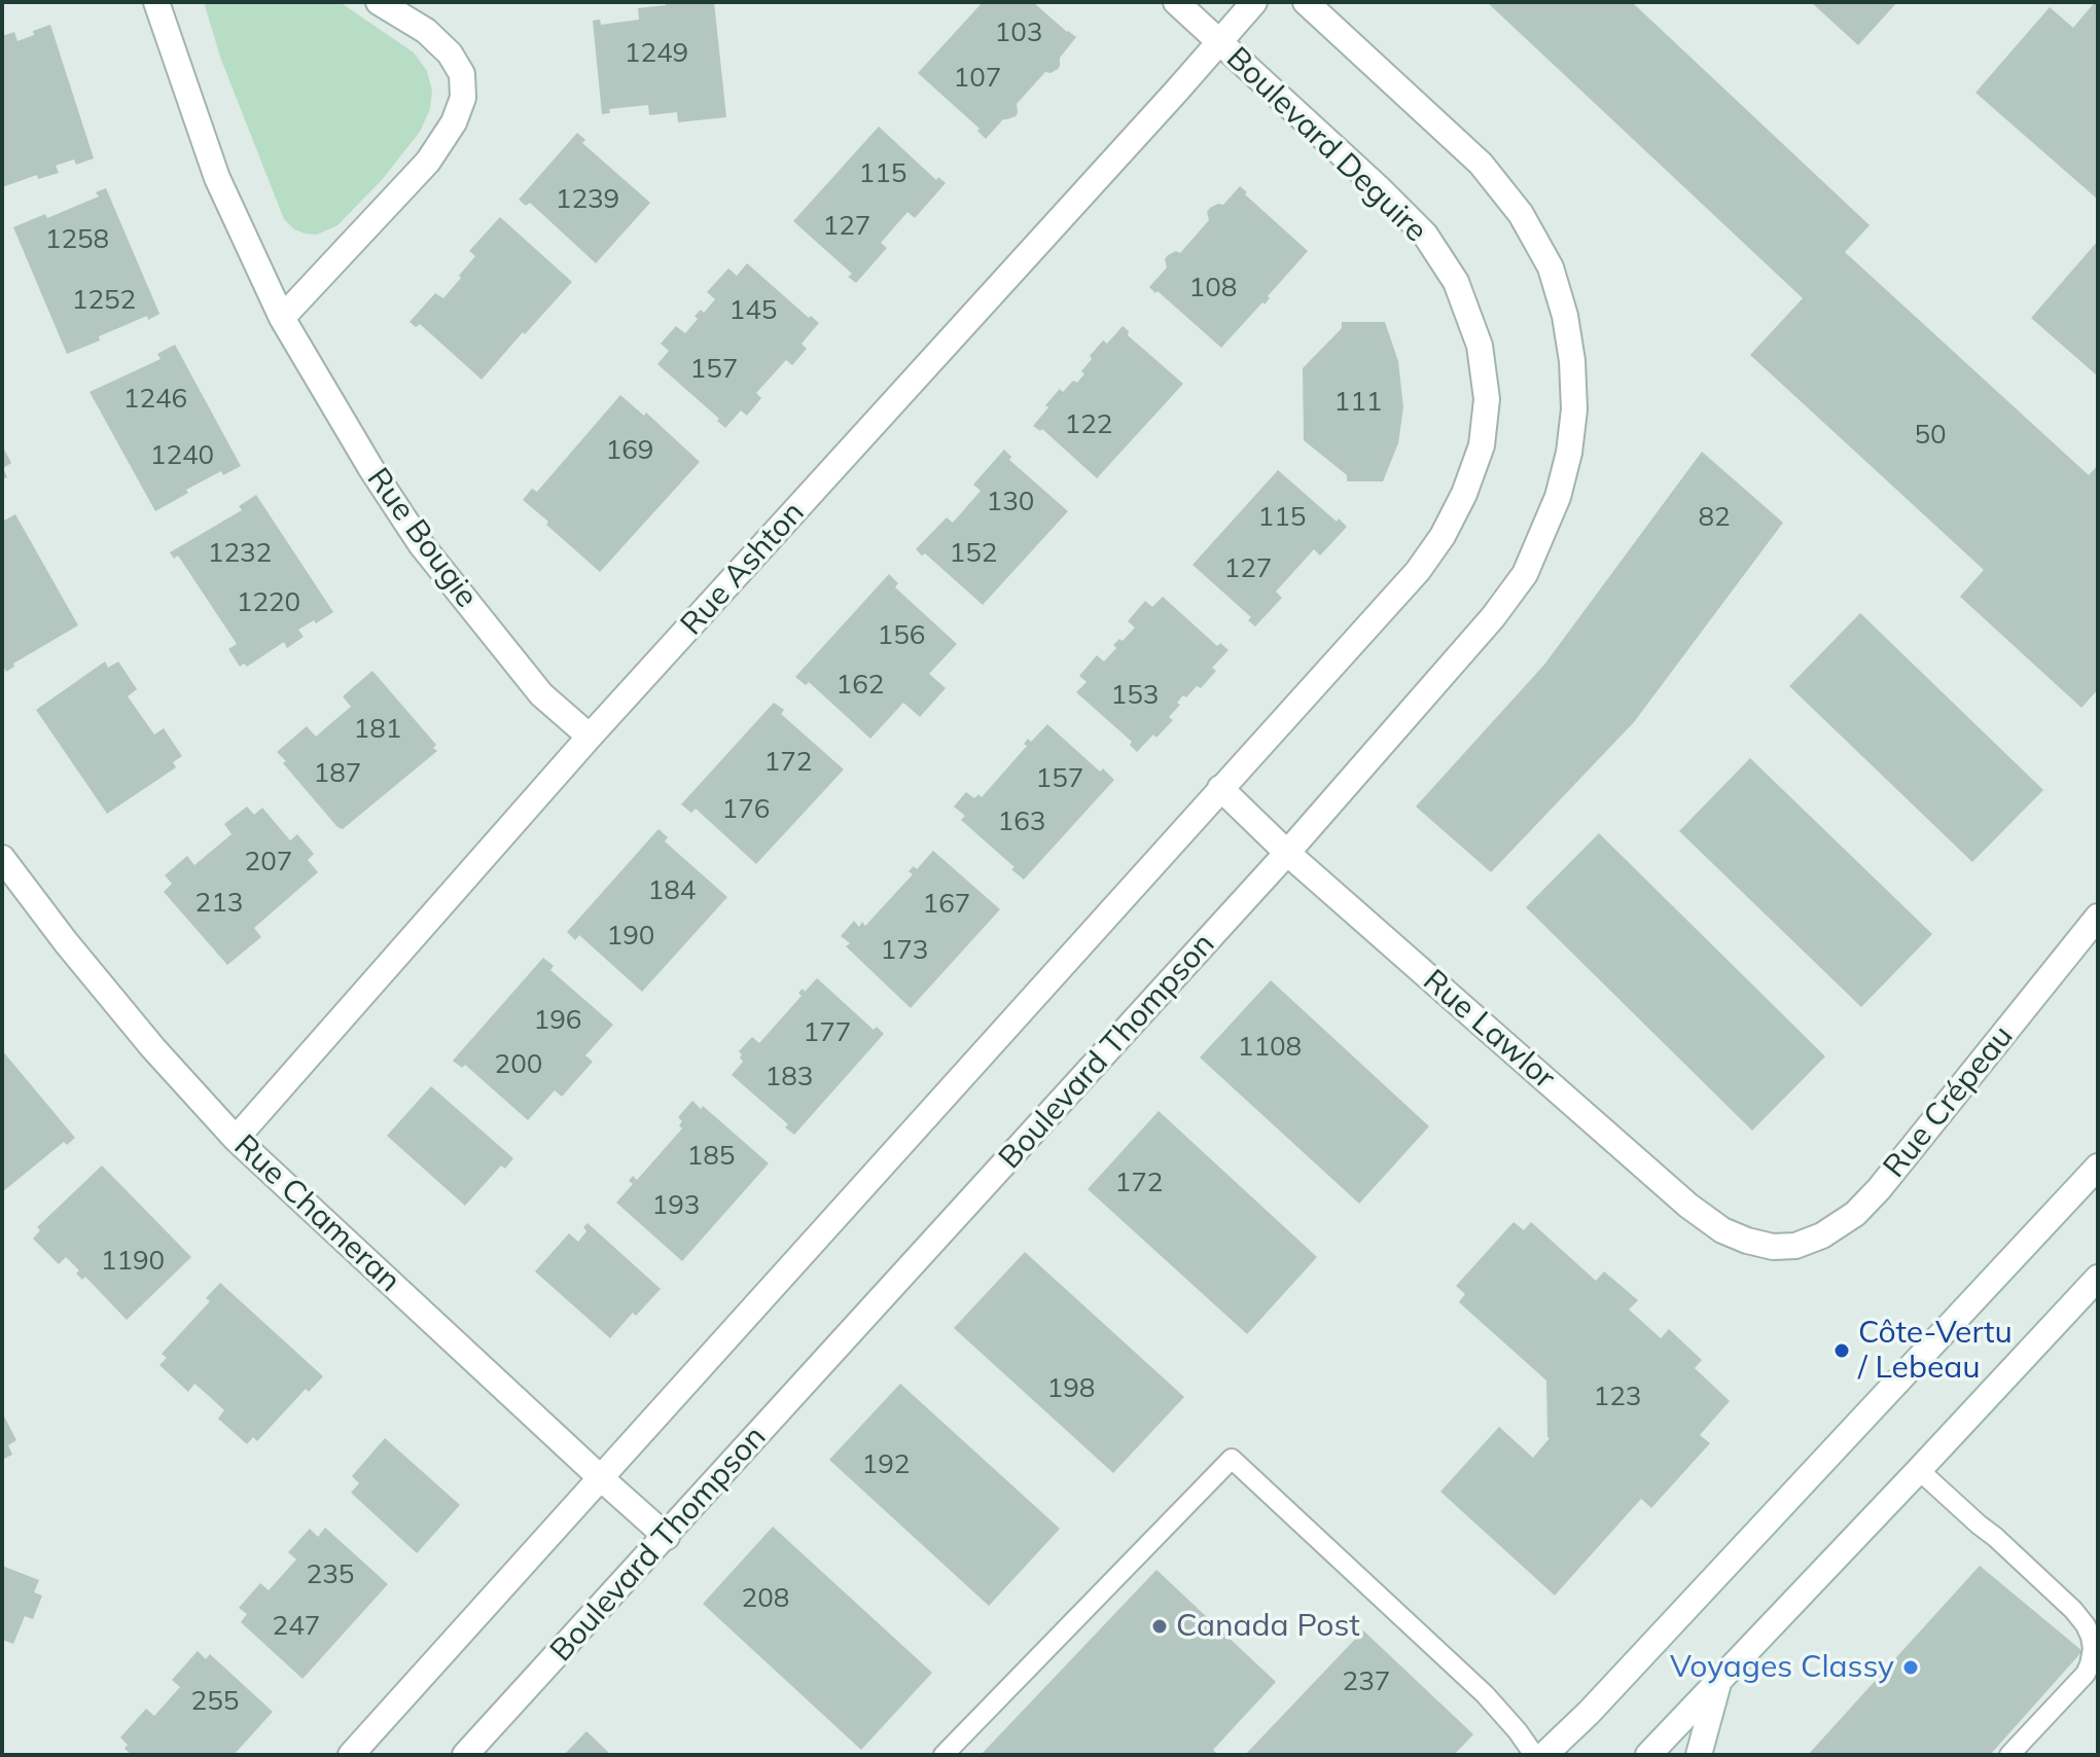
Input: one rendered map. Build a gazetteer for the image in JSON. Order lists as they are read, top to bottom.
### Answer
{
  "streets": {
    "street": [
      "Boulevard Deguire",
      "Rue Bougie",
      "Rue Ashton",
      "Rue Lawlor",
      "Boulevard Thompson",
      "Rue Crépeau",
      "Rue Chameran"
    ]
  },
  "crossings": [
    ["Boulevard Deguire", "Rue Ashton"],
    ["Boulevard Deguire", "Rue Lawlor"],
    ["Rue Bougie", "Rue Ashton"],
    ["Rue Ashton", "Rue Chameran"],
    ["Rue Lawlor", "Boulevard Thompson"],
    ["Rue Lawlor", "Rue Crépeau"],
    ["Boulevard Thompson", "Rue Chameran"]
  ],
  "places": ["Côte-Vertu / Lebeau", "Canada Post", "Voyages Classy"],
  "house_numbers": [
    "103",
    "1249",
    "107",
    "115",
    "1239",
    "127",
    "1258",
    "108",
    "1252",
    "145",
    "157",
    "1246",
    "111",
    "122",
    "50",
    "169",
    "1240",
    "130",
    "115",
    "82",
    "1232",
    "152",
    "127",
    "1220",
    "156",
    "162",
    "153",
    "181",
    "172",
    "187",
    "157",
    "176",
    "163",
    "207",
    "184",
    "213",
    "167",
    "190",
    "173",
    "196",
    "177",
    "1108",
    "200",
    "183",
    "185",
    "172",
    "193",
    "1190",
    "198",
    "123",
    "192",
    "235",
    "208",
    "247",
    "237",
    "255"
  ]
}
